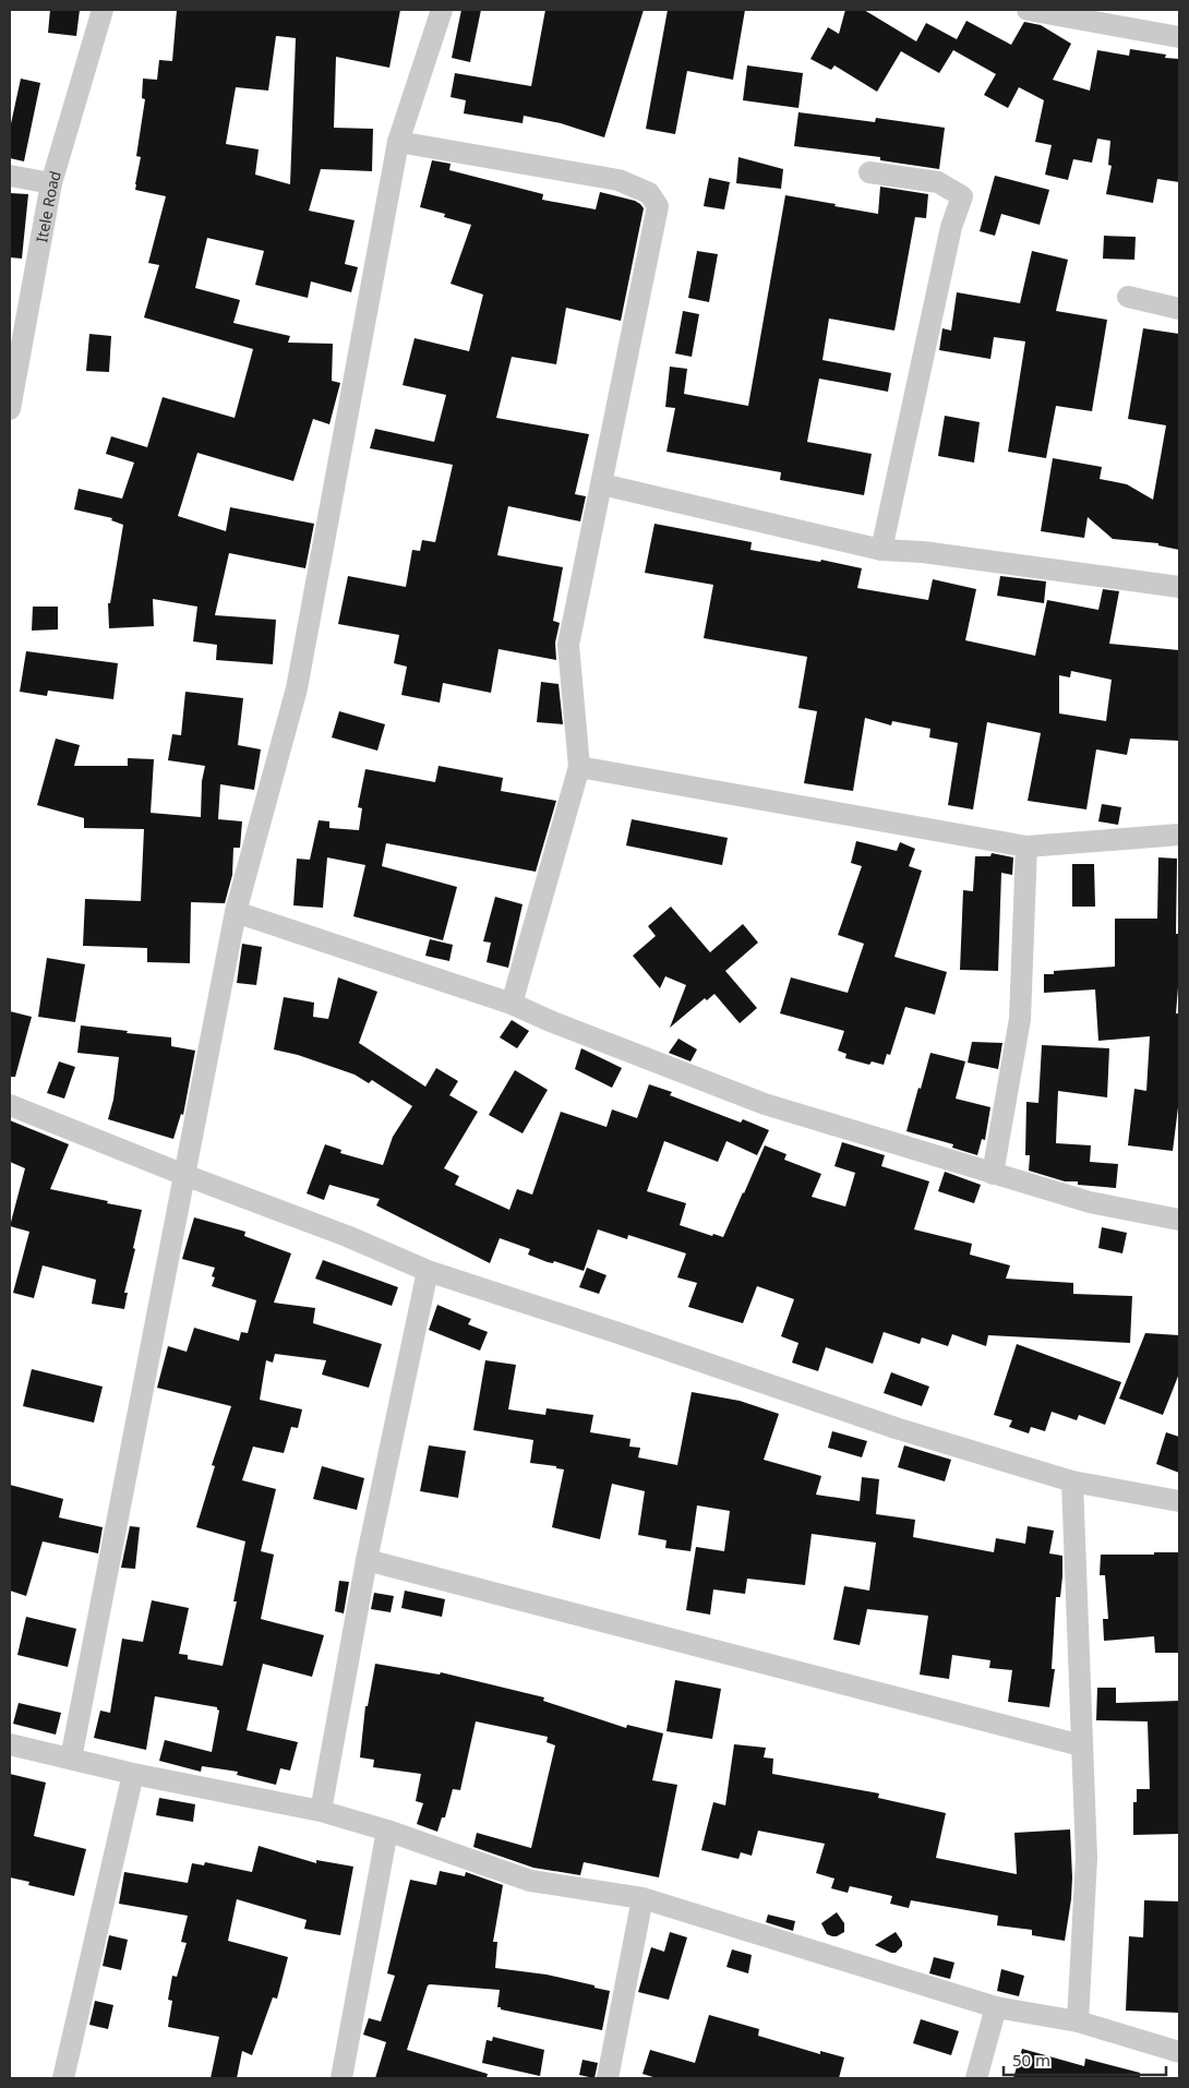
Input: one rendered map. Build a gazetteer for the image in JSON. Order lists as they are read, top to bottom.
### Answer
{
  "streets": {
    "street": ["Itele Road"]
  },
  "scale_bar": "50 m"
}
